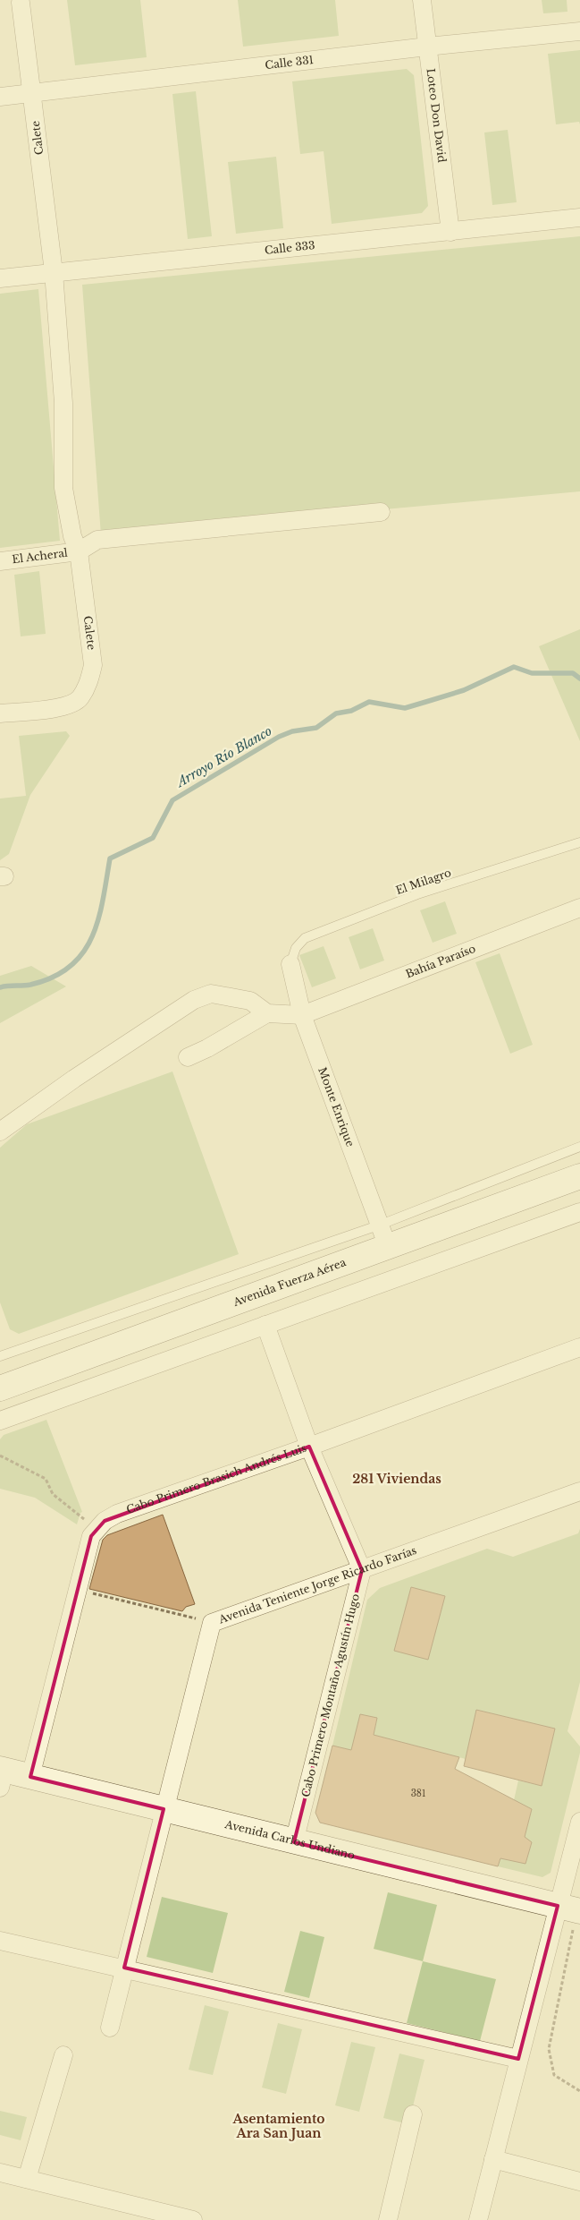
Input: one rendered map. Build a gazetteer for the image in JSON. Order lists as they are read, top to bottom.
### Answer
{
  "streets": {
    "main road": ["Avenida Fuerza Aérea", "Avenida Carlos Undiano"],
    "street": [
      "Calle 331",
      "Loteo Don David",
      "Calete",
      "Calle 333",
      "El Acheral",
      "Bahía Paraíso",
      "Monte Enrique",
      "Cabo Primero Brasich Andrés Luis",
      "Avenida Teniente Jorge Ricardo Farías",
      "Cabo Primero Montaño Agustín Hugo"
    ],
    "lane": ["El Milagro"]
  },
  "crossings": [
    ["Calle 331", "Loteo Don David"],
    ["Calle 331", "Calete"],
    ["Loteo Don David", "Calle 333"],
    ["Calete", "Calle 333"],
    ["Calete", "El Acheral"],
    ["El Milagro", "Monte Enrique"],
    ["Bahía Paraíso", "Monte Enrique"],
    ["Monte Enrique", "Avenida Fuerza Aérea"],
    ["Cabo Primero Brasich Andrés Luis", "Avenida Carlos Undiano"],
    ["Avenida Teniente Jorge Ricardo Farías", "Cabo Primero Montaño Agustín Hugo"],
    ["Avenida Teniente Jorge Ricardo Farías", "Avenida Carlos Undiano"],
    ["Cabo Primero Montaño Agustín Hugo", "Avenida Carlos Undiano"]
  ],
  "districts": ["281 Viviendas", "Asentamiento Ara San Juan"],
  "water": ["Arroyo Río Blanco"],
  "house_numbers": ["381"]
}
